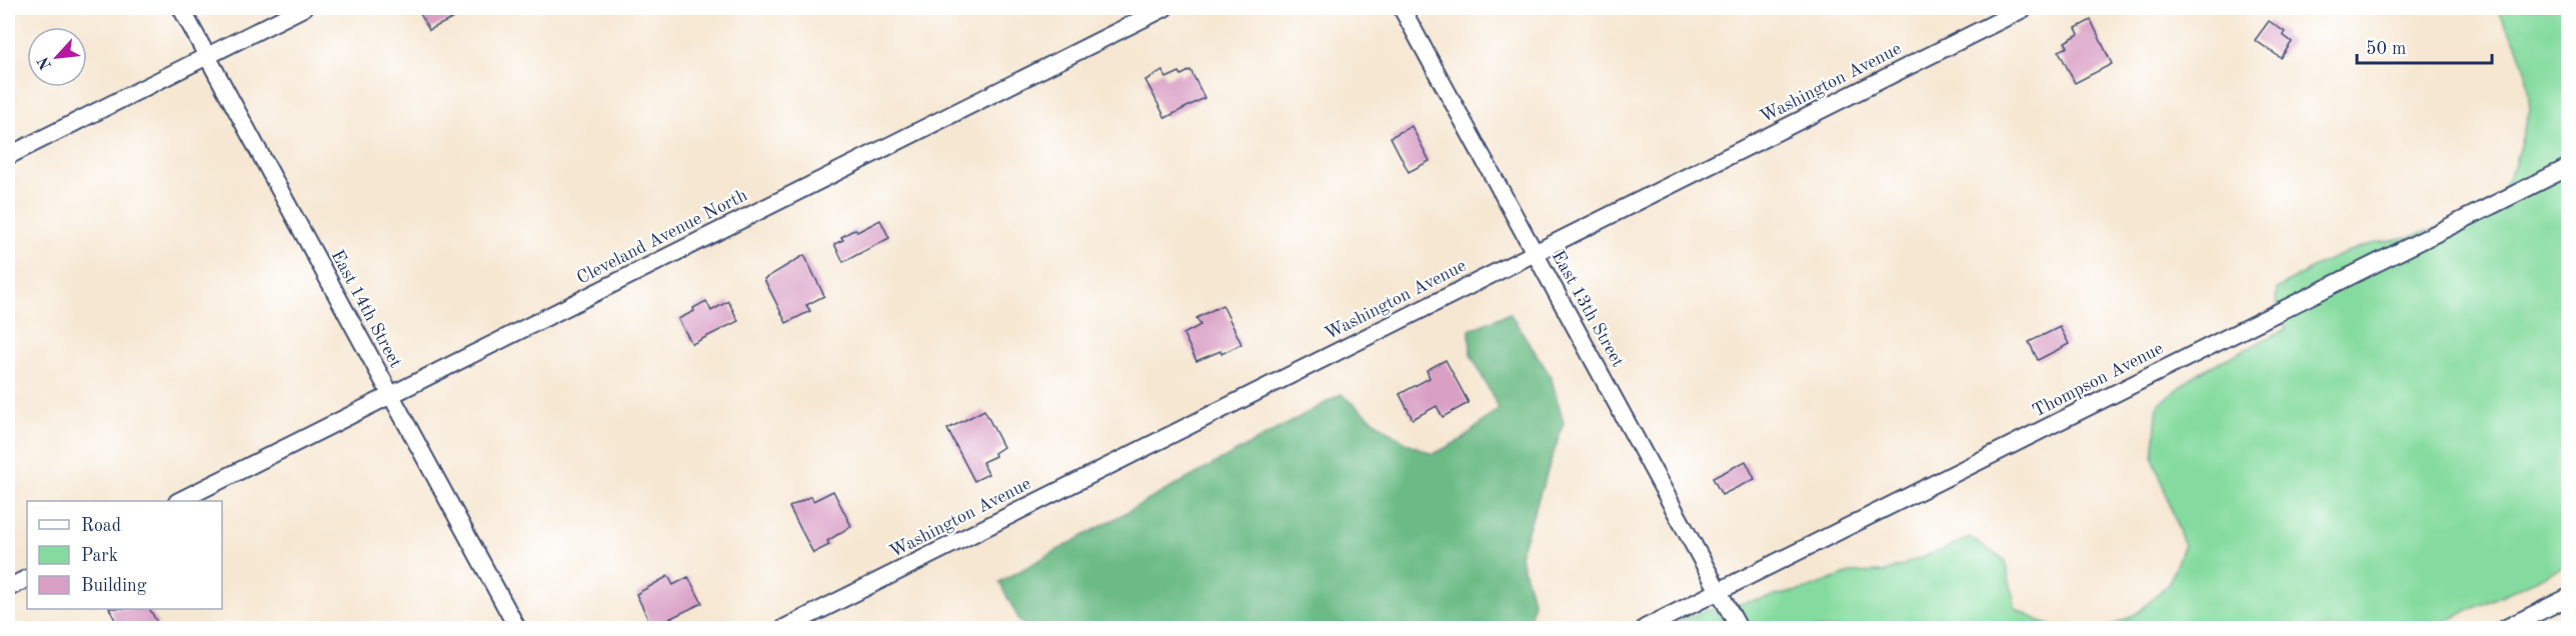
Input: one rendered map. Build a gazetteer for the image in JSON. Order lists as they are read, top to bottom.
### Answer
{
  "streets": {
    "street": [
      "Washington Avenue",
      "Cleveland Avenue North",
      "East 14th Street",
      "East 13th Street",
      "Thompson Avenue"
    ]
  },
  "crossings": [
    ["Washington Avenue", "East 13th Street"],
    ["Cleveland Avenue North", "East 14th Street"],
    ["East 13th Street", "Thompson Avenue"]
  ],
  "legend": ["Road", "Park", "Building"],
  "scale_bar": "50 m",
  "north": "bottom left"
}
